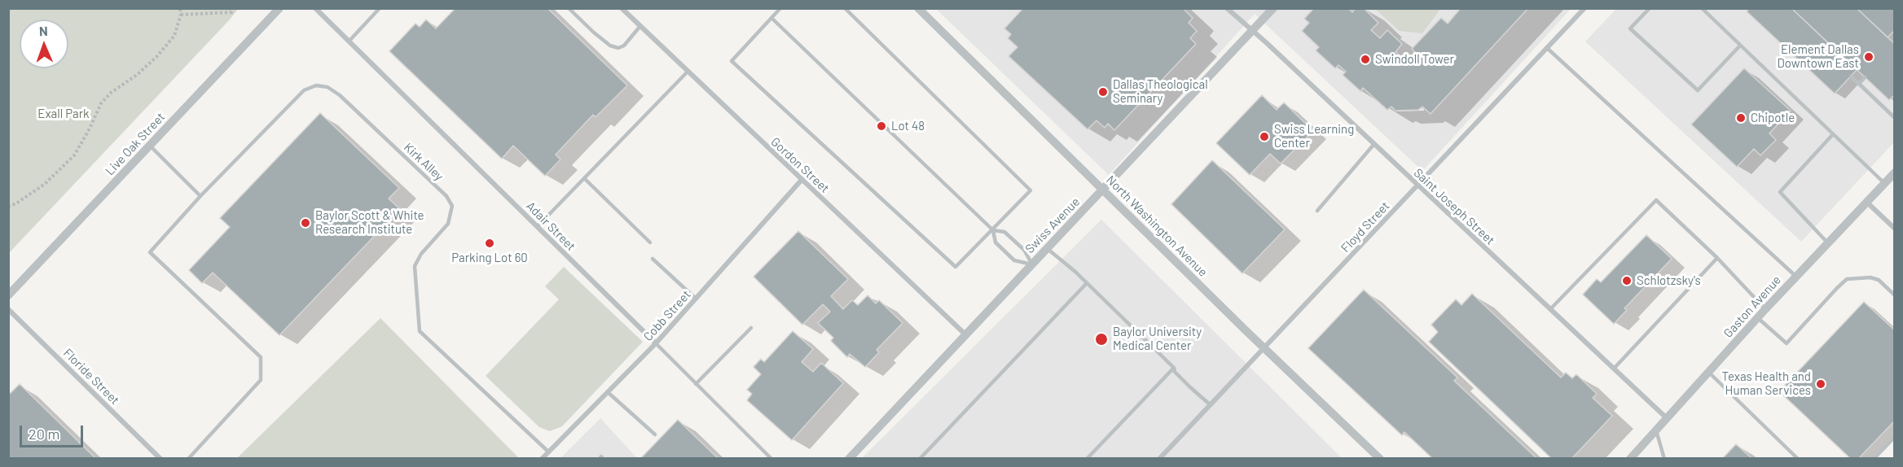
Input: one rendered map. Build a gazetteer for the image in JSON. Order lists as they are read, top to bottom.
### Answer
{
  "streets": {
    "street": [
      "Live Oak Street",
      "Gordon Street",
      "Saint Joseph Street",
      "Swiss Avenue",
      "Adair Street",
      "North Washington Avenue",
      "Floyd Street",
      "Gaston Avenue",
      "Cobb Street",
      "Floride Street"
    ],
    "lane": ["Kirk Alley"]
  },
  "crossings": [
    ["Kirk Alley", "Cobb Street"],
    ["Gordon Street", "Swiss Avenue"],
    ["Gordon Street", "Cobb Street"],
    ["Saint Joseph Street", "Swiss Avenue"],
    ["Saint Joseph Street", "Floyd Street"],
    ["Saint Joseph Street", "Gaston Avenue"],
    ["Swiss Avenue", "North Washington Avenue"],
    ["Adair Street", "Cobb Street"],
    ["North Washington Avenue", "Floyd Street"]
  ],
  "parks": ["Exall Park"],
  "places": [
    "Element Dallas Downtown East",
    "Swindoll Tower",
    "Dallas Theological Seminary",
    "Chipotle",
    "Lot 48",
    "Swiss Learning Center",
    "Baylor Scott & White Research Institute",
    "Parking Lot 60",
    "Schlotzsky's",
    "Baylor University Medical Center",
    "Texas Health and Human Services"
  ],
  "scale_bar": "20 m",
  "north": "top"
}
